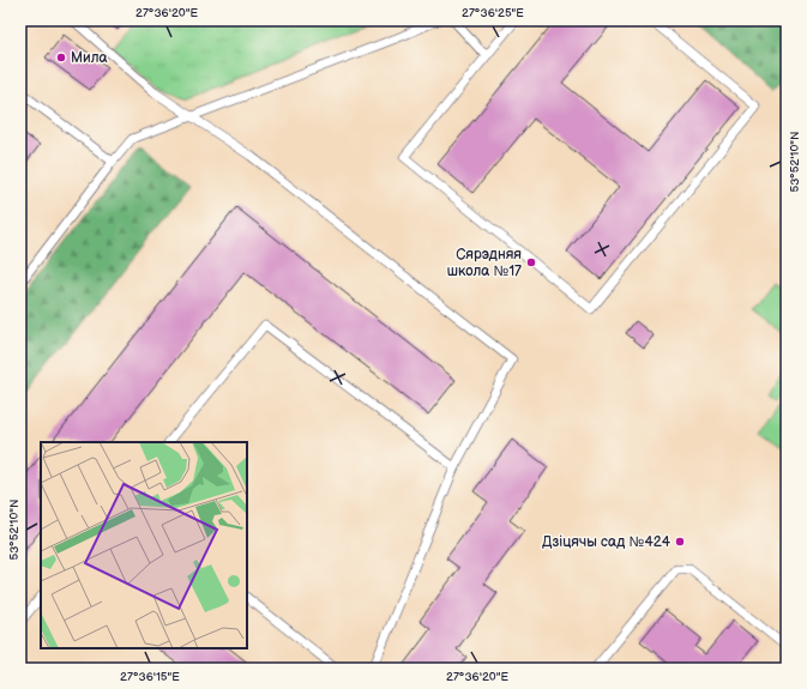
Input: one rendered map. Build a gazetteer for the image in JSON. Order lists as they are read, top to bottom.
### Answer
{
  "places": ["Мила", "Сярэдняя школа №17", "Дзіцячы сад №424"],
  "coordinates": [
    "27°36'20\"E",
    "27°36'25\"E",
    "53°52'10\"N",
    "27°36'15\"E"
  ]
}
